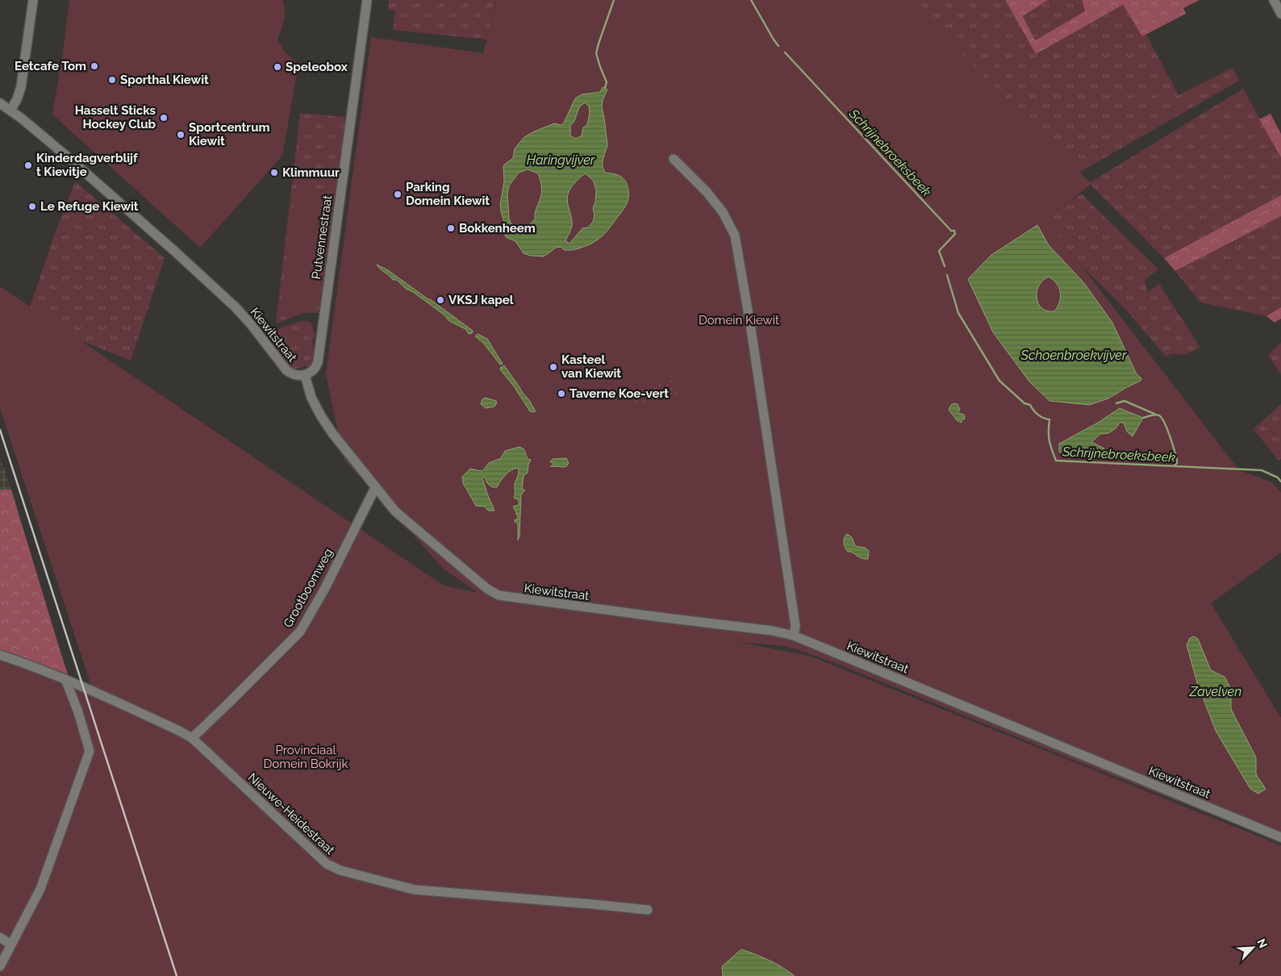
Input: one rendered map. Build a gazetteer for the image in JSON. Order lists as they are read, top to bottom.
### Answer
{
  "streets": {
    "street": [
      "Putvennestraat",
      "Kiewitstraat",
      "Grootboomweg",
      "Nieuwe-Heidestraat"
    ]
  },
  "crossings": [
    ["Putvennestraat", "Kiewitstraat"],
    ["Kiewitstraat", "Grootboomweg"],
    ["Grootboomweg", "Nieuwe-Heidestraat"]
  ],
  "water": [
    "Schrijnebroeksbeek",
    "Haringvijver",
    "Schoenbroekvijver",
    "Zavelven"
  ],
  "parks": ["Domein Kiewit", "Provinciaal Domein Bokrijk"],
  "places": [
    "Eetcafe Tom",
    "Speleobox",
    "Sporthal Kiewit",
    "Hasselt Sticks Hockey Club",
    "Sportcentrum Kiewit",
    "Kinderdagverblijf t Kievitje",
    "Klimmuur",
    "Parking Domein Kiewit",
    "Le Refuge Kiewit",
    "Bokkenheem",
    "VKSJ kapel",
    "Kasteel van Kiewit",
    "Taverne Koe-vert"
  ],
  "north": "top right"
}
